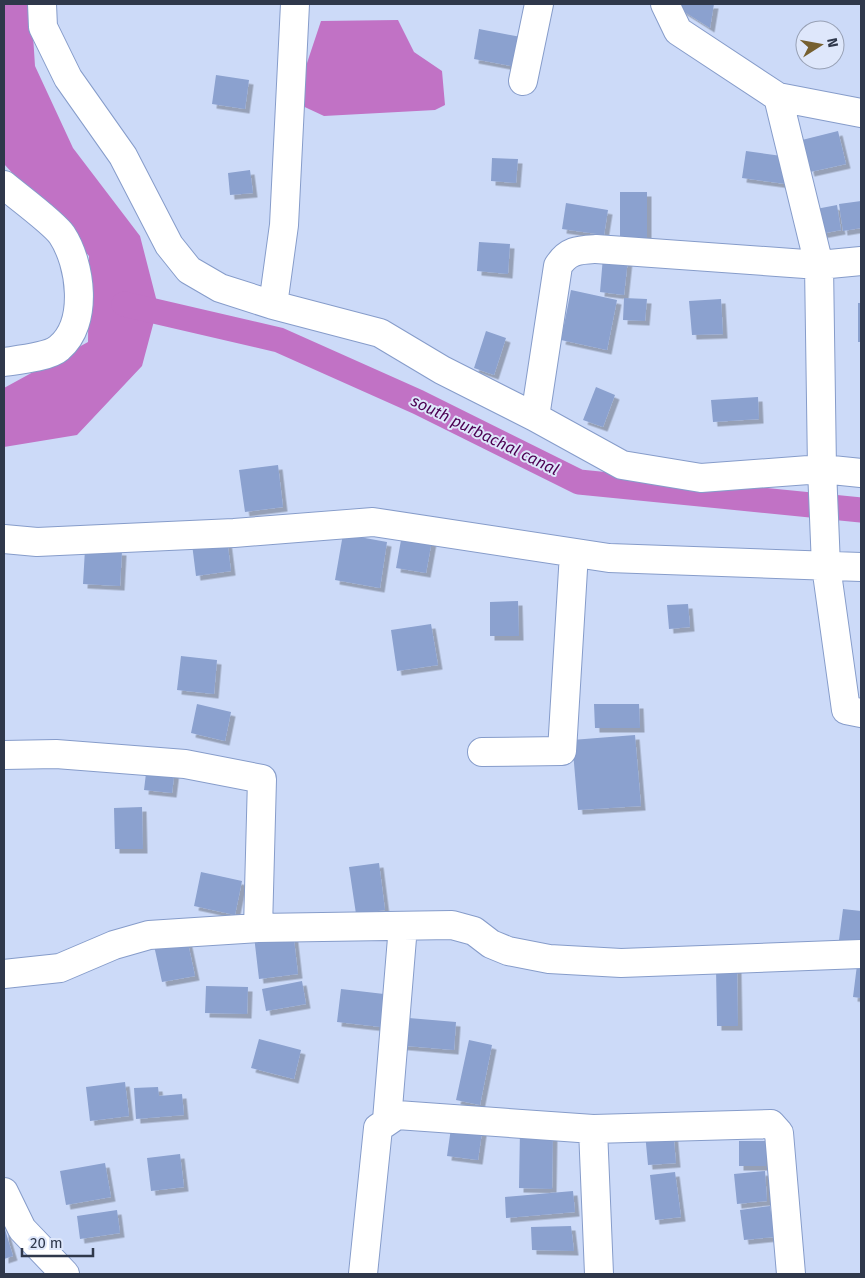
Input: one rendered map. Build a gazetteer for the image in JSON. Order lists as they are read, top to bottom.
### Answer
{
  "water": ["south purbachal canal"],
  "scale_bar": "20 m",
  "north": "right"
}
